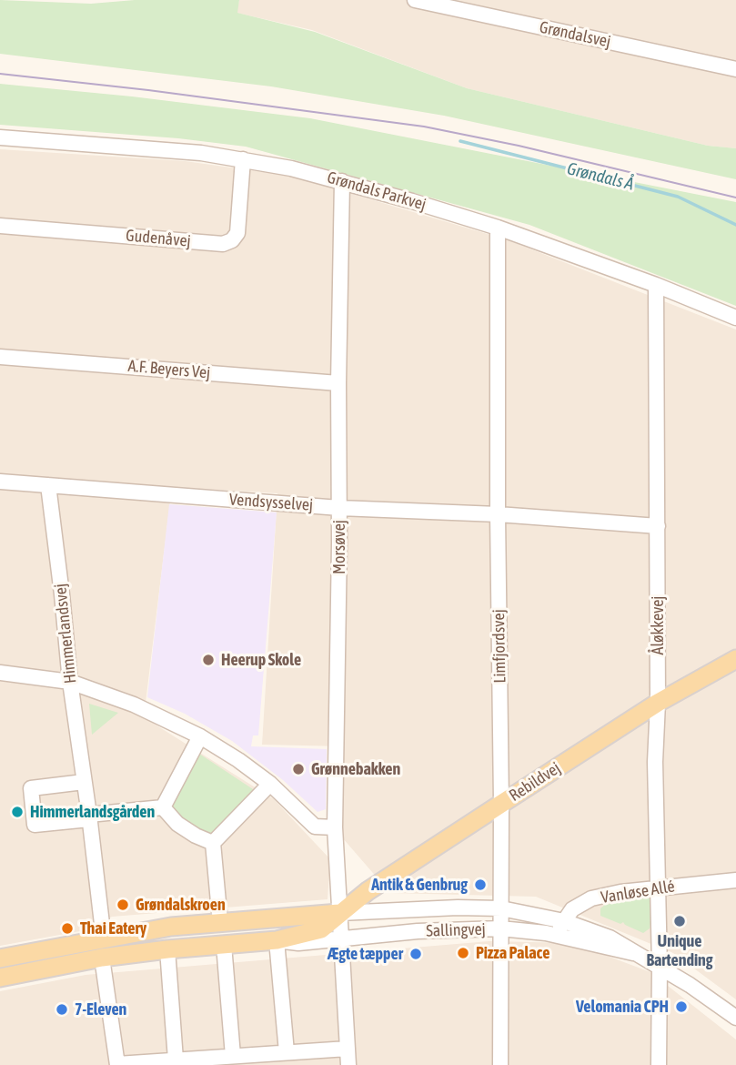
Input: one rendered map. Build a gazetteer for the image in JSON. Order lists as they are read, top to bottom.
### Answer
{
  "streets": {
    "main road": ["Rebildvej", "Sallingvej"],
    "street": [
      "Grøndalsvej",
      "Grøndals Parkvej",
      "Gudenåvej",
      "A.F. Beyers Vej",
      "Vendsysselvej",
      "Morsøvej",
      "Åløkkevej",
      "Himmerlandsvej",
      "Limfjordsvej",
      "Vanløse Allé"
    ]
  },
  "crossings": [
    ["Grøndals Parkvej", "Gudenåvej"],
    ["Grøndals Parkvej", "Morsøvej"],
    ["Grøndals Parkvej", "Åløkkevej"],
    ["Grøndals Parkvej", "Limfjordsvej"],
    ["A.F. Beyers Vej", "Morsøvej"],
    ["Vendsysselvej", "Morsøvej"],
    ["Vendsysselvej", "Åløkkevej"],
    ["Vendsysselvej", "Himmerlandsvej"],
    ["Vendsysselvej", "Limfjordsvej"],
    ["Morsøvej", "Rebildvej"],
    ["Morsøvej", "Sallingvej"],
    ["Åløkkevej", "Rebildvej"],
    ["Åløkkevej", "Vanløse Allé"],
    ["Åløkkevej", "Sallingvej"],
    ["Himmerlandsvej", "Sallingvej"],
    ["Limfjordsvej", "Rebildvej"],
    ["Limfjordsvej", "Sallingvej"],
    ["Rebildvej", "Sallingvej"],
    ["Vanløse Allé", "Sallingvej"]
  ],
  "water": ["Grøndals Å"],
  "places": [
    "Heerup Skole",
    "Grønnebakken",
    "Himmerlandsgården",
    "Antik & Genbrug",
    "Grøndalskroen",
    "Unique Bartending",
    "Thai Eatery",
    "Pizza Palace",
    "Ægte tæpper",
    "Velomania CPH",
    "7-Eleven"
  ]
}
